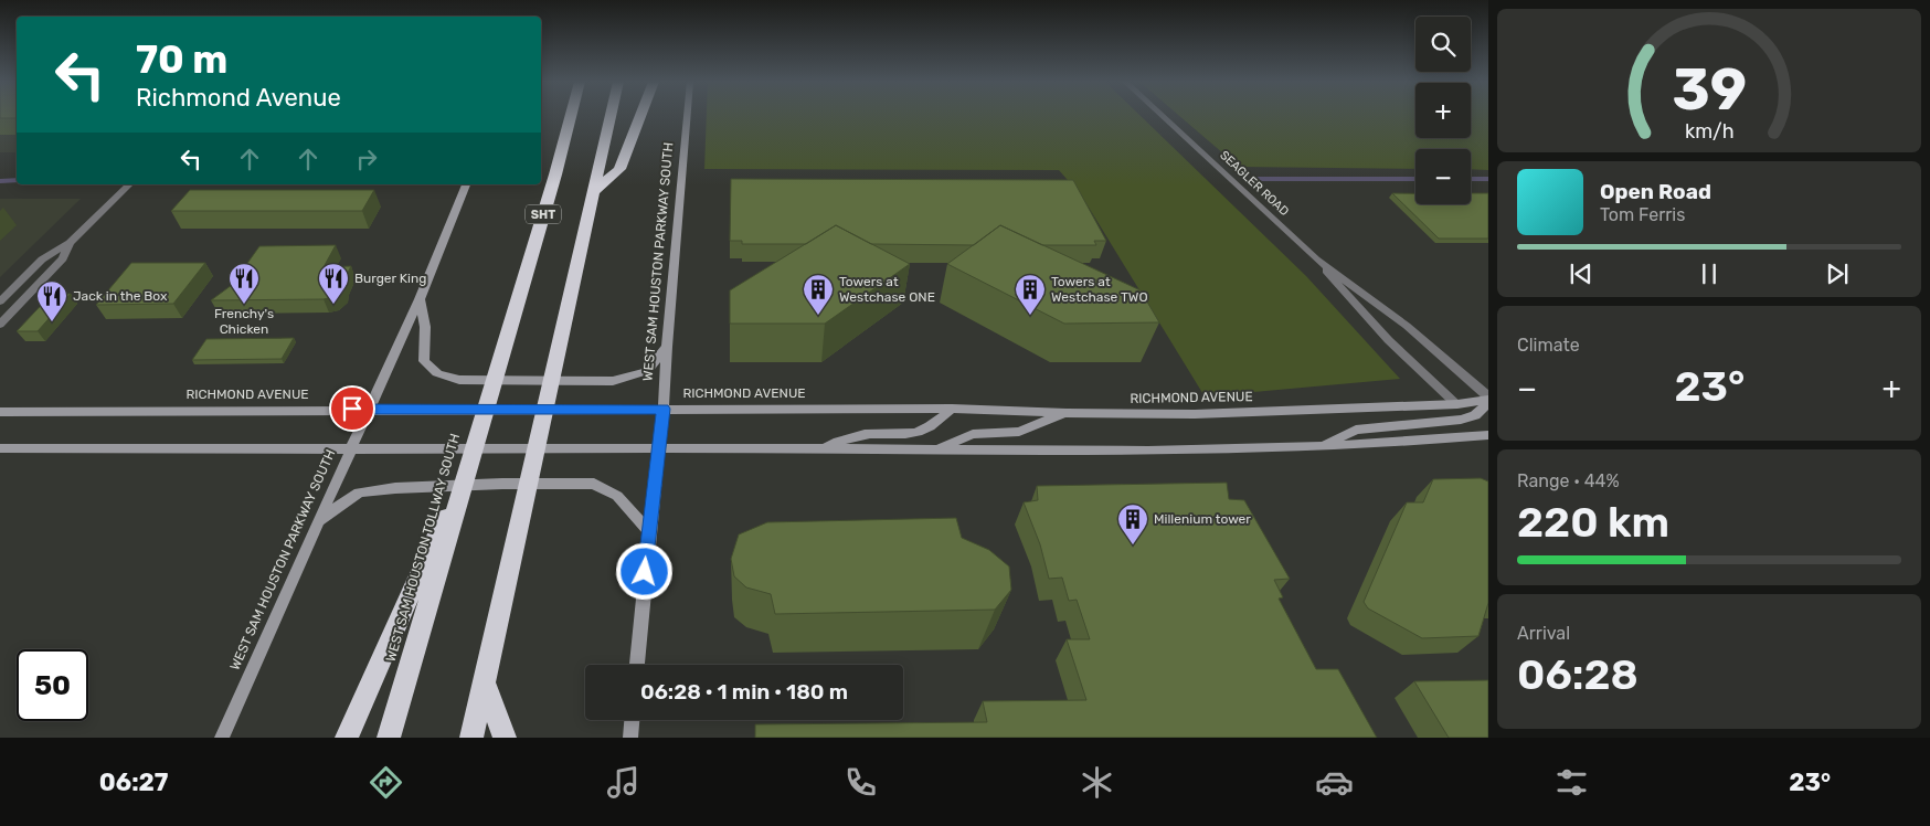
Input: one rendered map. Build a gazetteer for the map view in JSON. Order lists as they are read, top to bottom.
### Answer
{
  "streets": {
    "highway": ["SHT", "WEST SAM HOUSTON TOLLWAY SOUTH"],
    "main road": ["WEST SAM HOUSTON PARKWAY SOUTH", "RICHMOND AVENUE"],
    "street": ["SEAGLER ROAD"]
  },
  "crossings": [
    ["SEAGLER ROAD", "RICHMOND AVENUE"],
    ["WEST SAM HOUSTON PARKWAY SOUTH", "RICHMOND AVENUE"]
  ],
  "places": {
    "restaurant": ["Frenchy's Chicken", "Burger King", "Jack in the Box"],
    "building": ["Towers at Westchase ONE", "Towers at Westchase TWO", "Millenium tower"]
  },
  "page": {
    "map_buttons": ["+", "−"],
    "turn": ["70 m", "Richmond Avenue"],
    "song": ["Open Road", "Tom Ferris"],
    "tile": [
      "Climate",
      ["Range · 44%", "220 km"],
      ["Arrival", "06:28"]
    ],
    "heat": ["−", "23°", "+"],
    "limit": "50",
    "trip": "06:28 · 1 min · 180 m",
    "tabs": ["06:27", "23°"],
    "gauge": ["39", "km/h"]
  }
}
